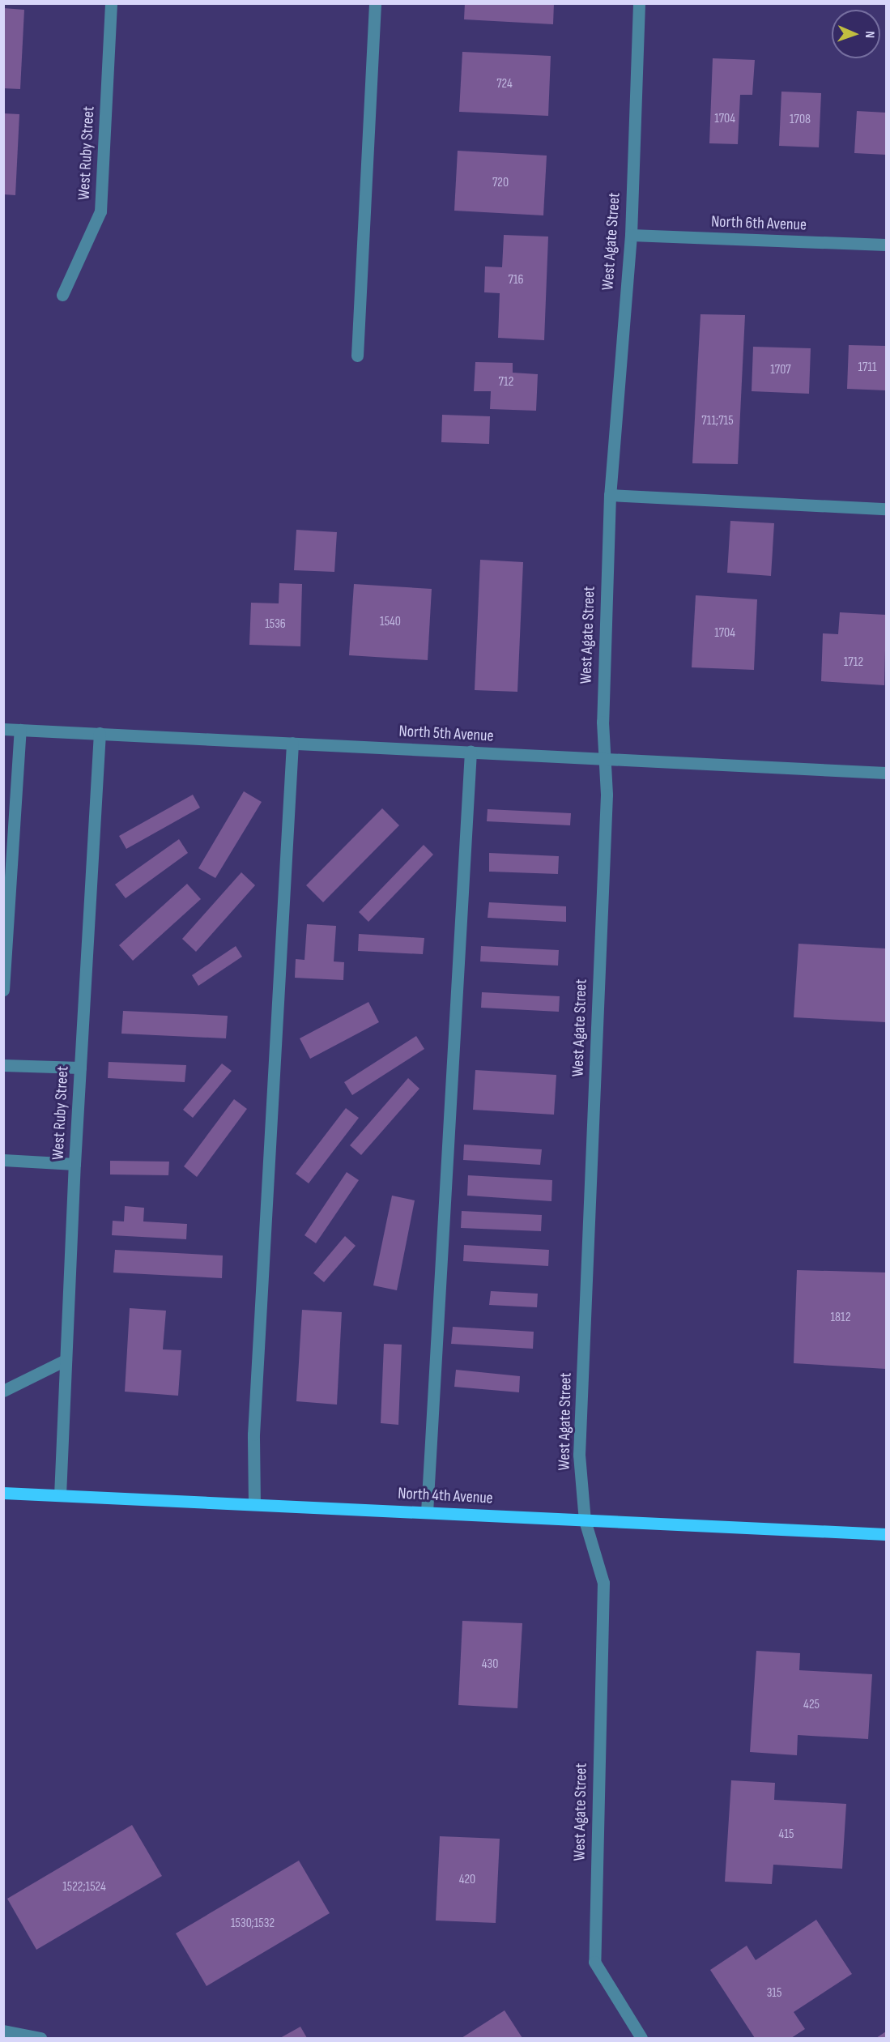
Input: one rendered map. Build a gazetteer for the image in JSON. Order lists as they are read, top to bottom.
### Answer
{
  "streets": {
    "main road": ["North 4th Avenue"],
    "street": [
      "West Ruby Street",
      "North 6th Avenue",
      "West Agate Street",
      "North 5th Avenue"
    ]
  },
  "crossings": [
    ["West Ruby Street", "North 5th Avenue"],
    ["West Ruby Street", "North 4th Avenue"],
    ["North 6th Avenue", "West Agate Street"],
    ["West Agate Street", "North 5th Avenue"],
    ["West Agate Street", "North 4th Avenue"]
  ],
  "house_numbers": [
    "724",
    "1704",
    "1708",
    "720",
    "716",
    "1711",
    "1707",
    "712",
    "711;715",
    "1540",
    "1536",
    "1704",
    "1712",
    "1812",
    "430",
    "425",
    "415",
    "420",
    "1522;1524",
    "1530;1532",
    "315"
  ],
  "north": "right"
}
